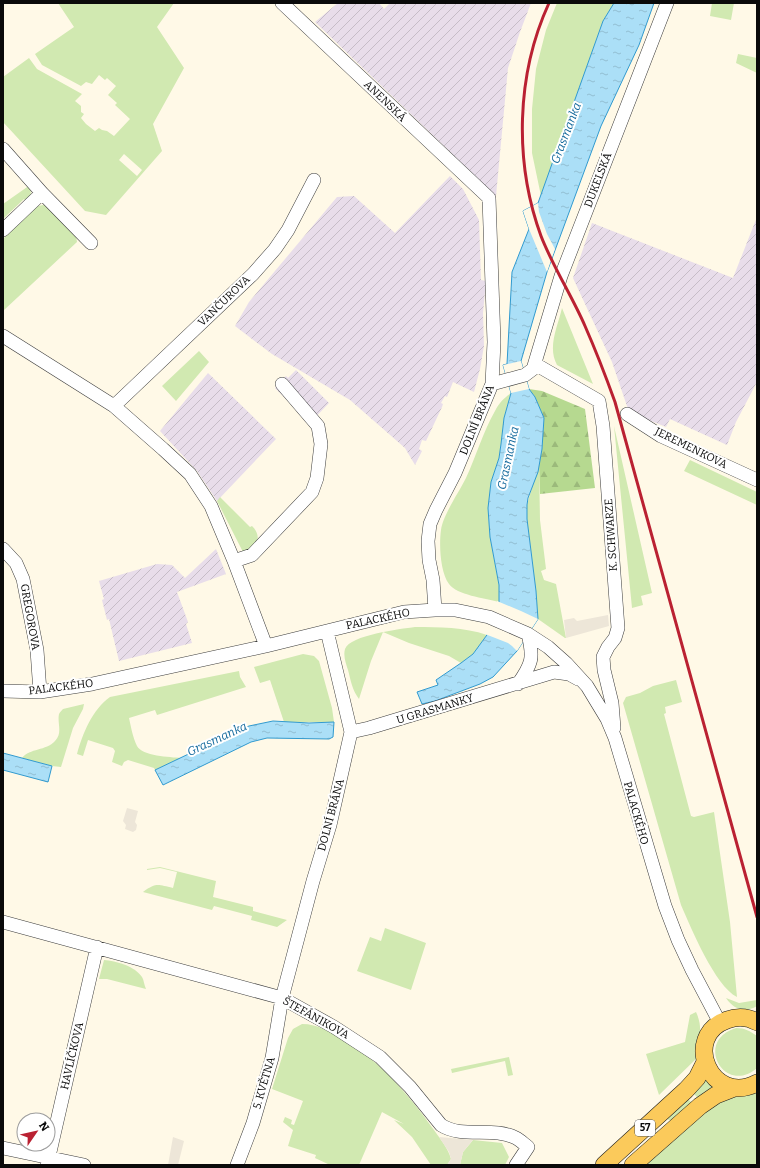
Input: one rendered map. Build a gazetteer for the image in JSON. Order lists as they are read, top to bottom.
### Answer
{
  "streets": {
    "main road": ["57"],
    "street": [
      "ANENSKÁ",
      "DUKELSKÁ",
      "VANČUROVA",
      "DOLNÍ BRÁNA",
      "JEREMENKOVA",
      "K. SCHWARZE",
      "GREGOROVA",
      "PALACKÉHO",
      "U GRASMANKY",
      "ŠTEFÁNIKOVA",
      "HAVLÍČKOVA",
      "5. KVĚTNA"
    ]
  },
  "crossings": [
    ["ANENSKÁ", "DOLNÍ BRÁNA"],
    ["DUKELSKÁ", "K. SCHWARZE"],
    ["DOLNÍ BRÁNA", "PALACKÉHO"],
    ["DOLNÍ BRÁNA", "U GRASMANKY"],
    ["DOLNÍ BRÁNA", "ŠTEFÁNIKOVA"],
    ["DOLNÍ BRÁNA", "5. KVĚTNA"],
    ["K. SCHWARZE", "PALACKÉHO"],
    ["GREGOROVA", "PALACKÉHO"],
    ["PALACKÉHO", "U GRASMANKY"],
    ["PALACKÉHO", "57"],
    ["ŠTEFÁNIKOVA", "HAVLÍČKOVA"],
    ["ŠTEFÁNIKOVA", "5. KVĚTNA"]
  ],
  "water": ["Grasmanka"],
  "north": "top right"
}
